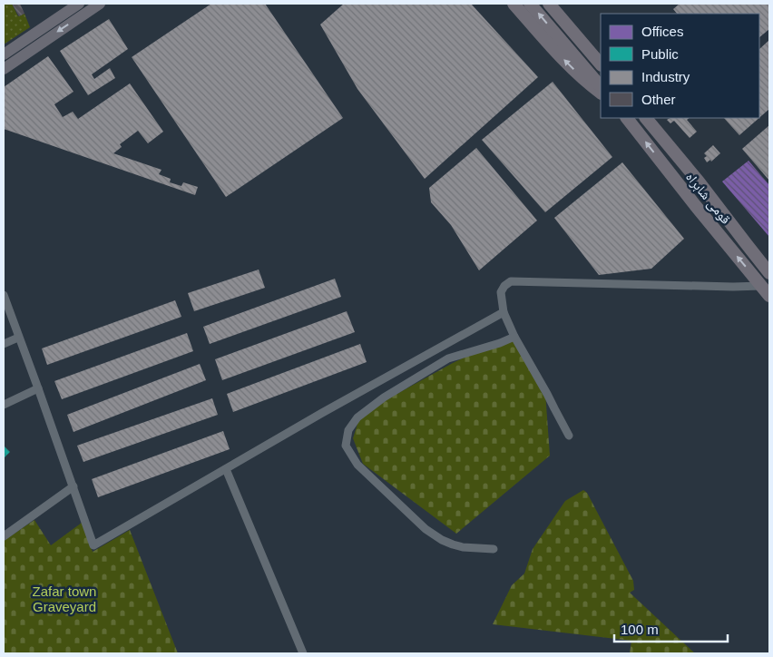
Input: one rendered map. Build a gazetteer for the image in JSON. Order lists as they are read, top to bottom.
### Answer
{
  "streets": {
    "highway": ["قومی شاہراہ"]
  },
  "parks": ["Zafar town Graveyard"],
  "legend": [
    "Offices",
    "Public",
    "Industry",
    "Other"
  ],
  "scale_bar": "100 m"
}
